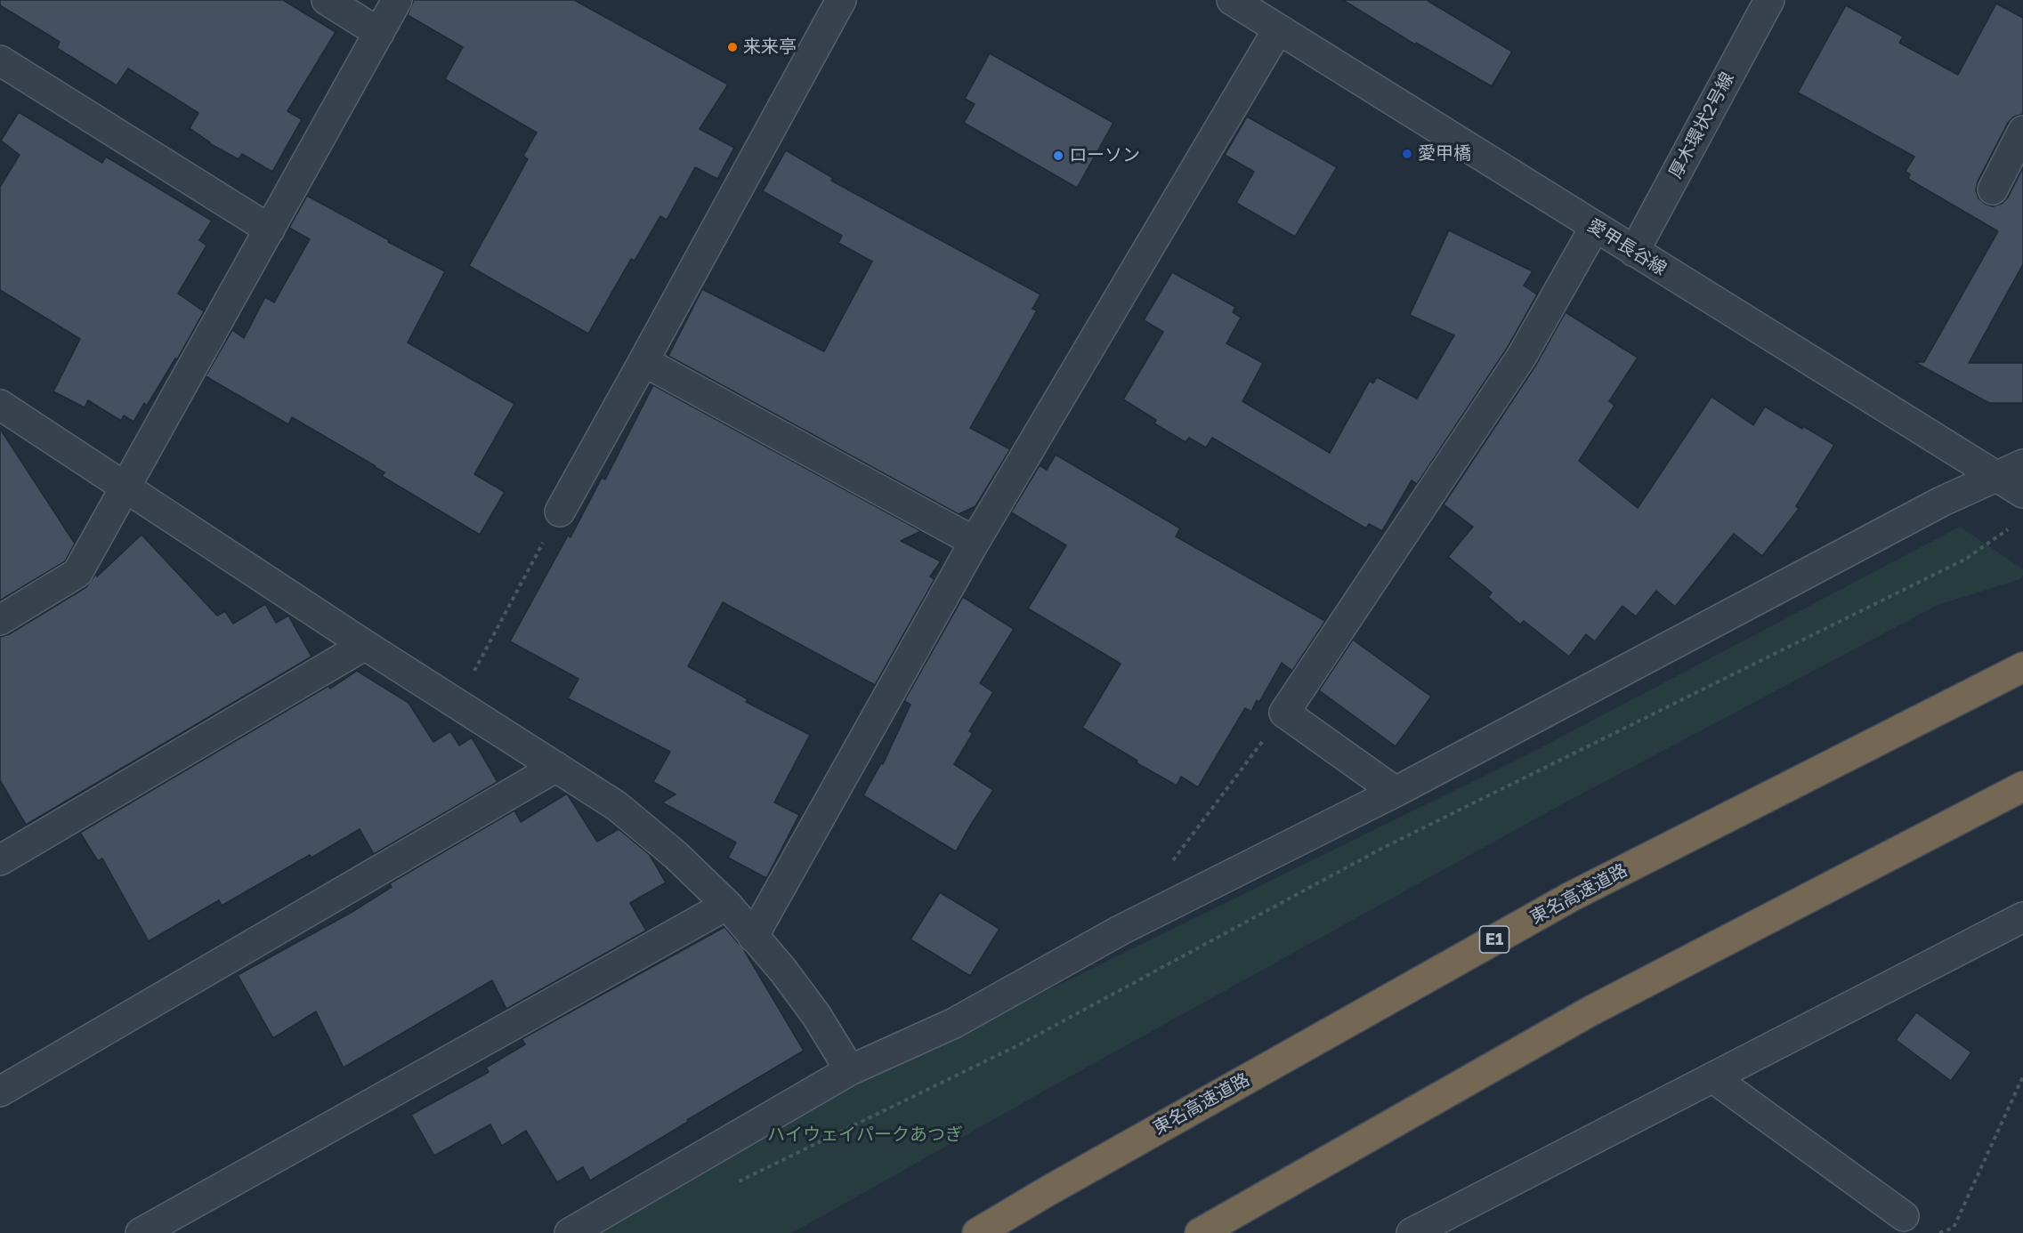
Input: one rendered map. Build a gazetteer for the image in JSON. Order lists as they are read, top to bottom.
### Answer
{
  "streets": {
    "highway": ["東名高速道路", "E1"],
    "street": ["厚木環状2号線", "愛甲長谷線"]
  },
  "crossings": [
    ["厚木環状2号線", "愛甲長谷線"]
  ],
  "parks": ["ハイウェイパークあつぎ"],
  "places": ["来来亭", "愛甲橋", "ローソン"]
}
